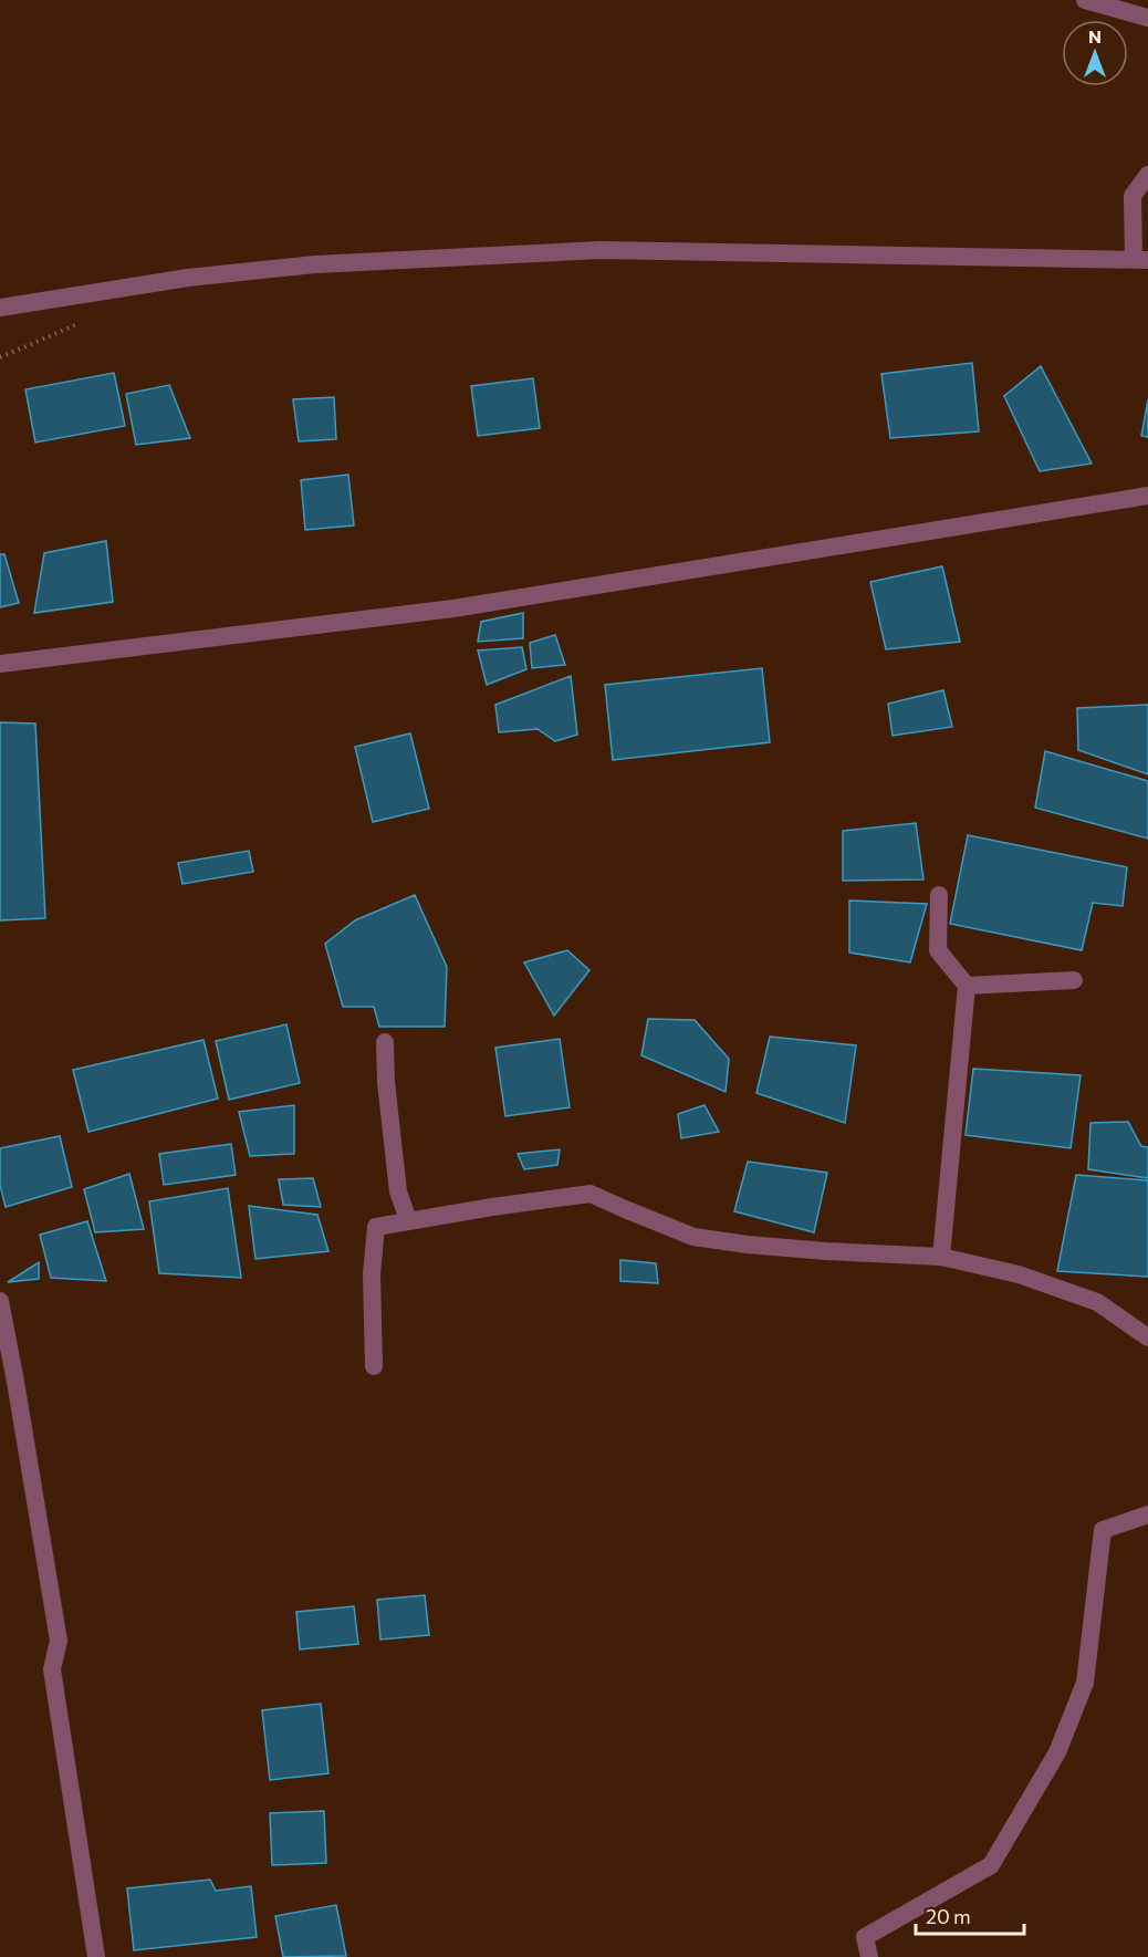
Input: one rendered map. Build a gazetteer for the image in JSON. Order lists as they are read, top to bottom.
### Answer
{
  "scale_bar": "20 m",
  "north": "top"
}
